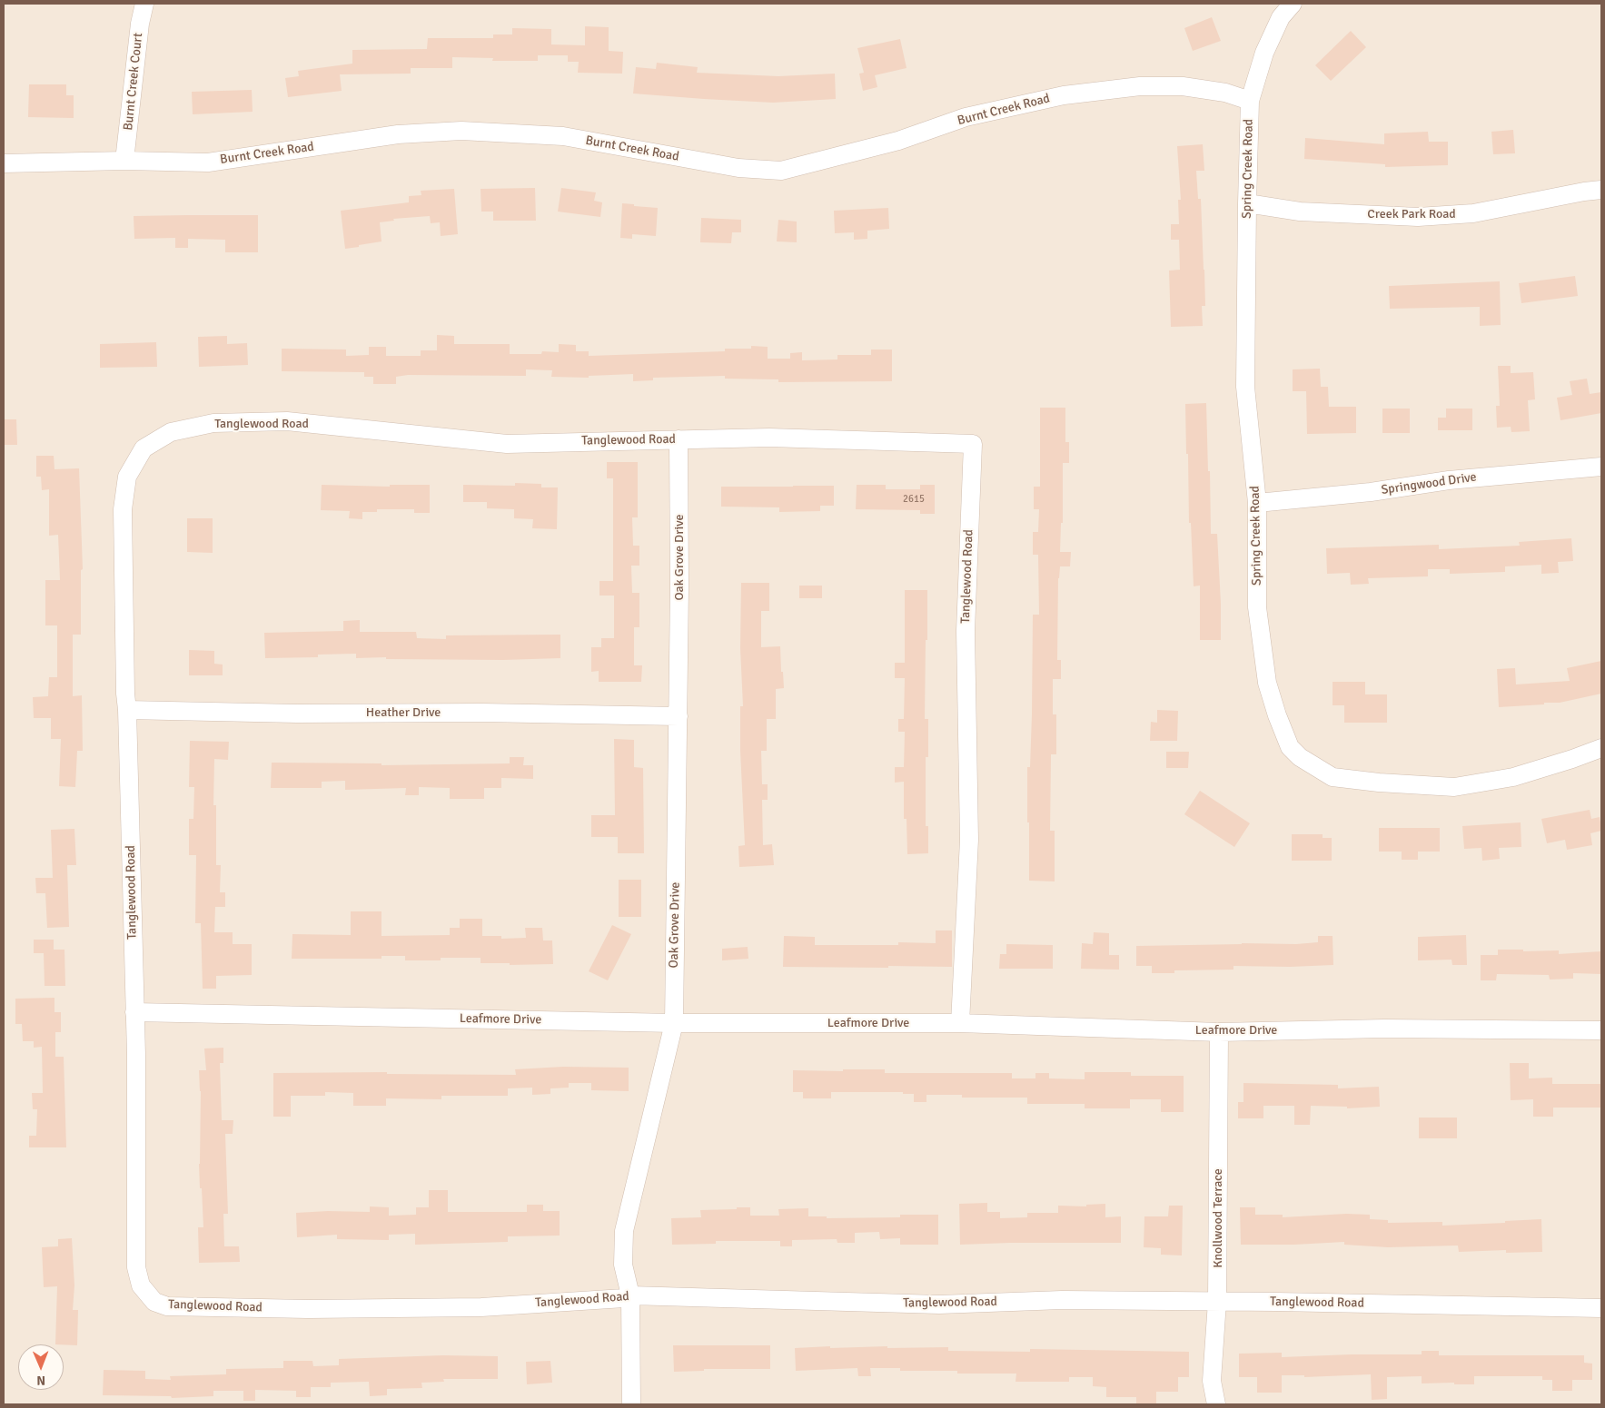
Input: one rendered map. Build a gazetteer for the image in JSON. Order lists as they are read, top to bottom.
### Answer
{
  "streets": {
    "street": [
      "Burnt Creek Court",
      "Burnt Creek Road",
      "Spring Creek Road",
      "Creek Park Road",
      "Tanglewood Road",
      "Springwood Drive",
      "Oak Grove Drive",
      "Heather Drive",
      "Leafmore Drive",
      "Knollwood Terrace"
    ]
  },
  "crossings": [
    ["Burnt Creek Court", "Burnt Creek Road"],
    ["Burnt Creek Road", "Spring Creek Road"],
    ["Spring Creek Road", "Creek Park Road"],
    ["Spring Creek Road", "Springwood Drive"],
    ["Tanglewood Road", "Oak Grove Drive"],
    ["Tanglewood Road", "Heather Drive"],
    ["Tanglewood Road", "Leafmore Drive"],
    ["Tanglewood Road", "Knollwood Terrace"],
    ["Oak Grove Drive", "Heather Drive"],
    ["Oak Grove Drive", "Leafmore Drive"],
    ["Leafmore Drive", "Knollwood Terrace"]
  ],
  "house_numbers": ["2615"],
  "north": "bottom"
}
